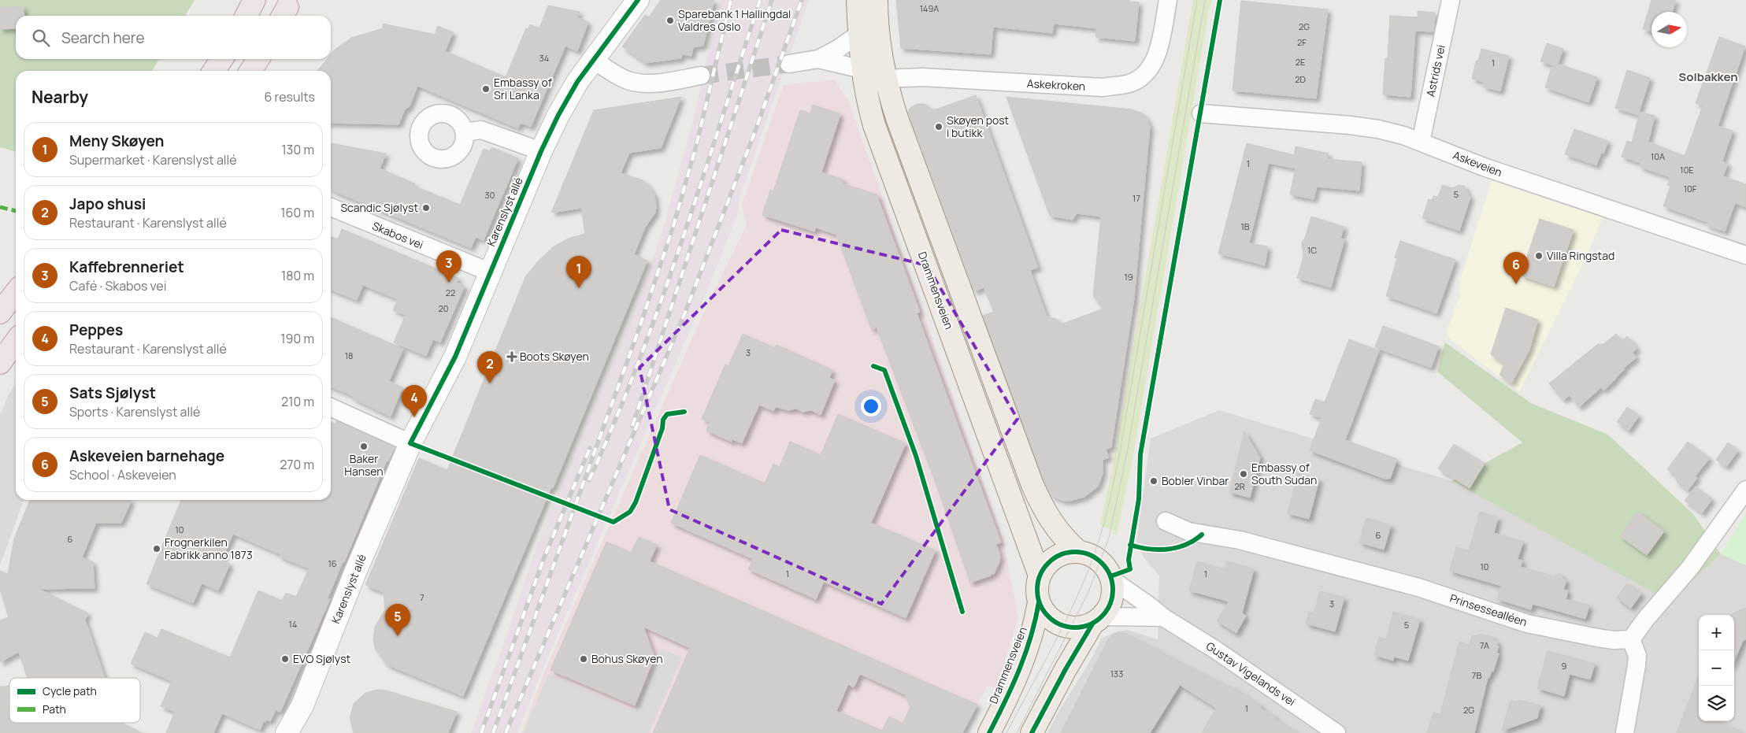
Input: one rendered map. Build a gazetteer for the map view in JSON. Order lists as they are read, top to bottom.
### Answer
{
  "streets": {
    "main road": ["Drammensveien"],
    "street": [
      "Astrids vei",
      "Askekroken",
      "Askeveien",
      "Karenslyst allé",
      "Skabos vei",
      "Prinsessealléen",
      "Gustav Vigelands vei"
    ]
  },
  "crossings": [
    ["Astrids vei", "Askeveien"],
    ["Karenslyst allé", "Skabos vei"],
    ["Drammensveien", "Gustav Vigelands vei"]
  ],
  "districts": ["Solbakken"],
  "places": {
    "other": [
      "Sparebank 1 Hallingdal Valdres Oslo",
      "Embassy of Sri Lanka",
      "Skøyen post i butikk",
      "Scandic Sjølyst",
      "Villa Ringstad",
      "Baker Hansen",
      "Embassy of South Sudan",
      "Bobler Vinbar",
      "Frognerkilen Fabrikk anno 1873",
      "EVO Sjølyst",
      "Bohus Skøyen"
    ],
    "health": ["Boots Skøyen"]
  },
  "house_numbers": [
    "149A",
    "2G",
    "2F",
    "34",
    "2E",
    "1",
    "2D",
    "10A",
    "1",
    "10E",
    "10F",
    "5",
    "30",
    "17",
    "1B",
    "1C",
    "19",
    "22",
    "20",
    "3",
    "18",
    "2R",
    "10",
    "6",
    "6",
    "16",
    "10",
    "1",
    "1",
    "7",
    "3",
    "14",
    "5",
    "7A",
    "9",
    "133",
    "7B",
    "1",
    "2G"
  ],
  "legend": ["Cycle path", "Path"],
  "north": "right",
  "page": {
    "search": "Search here",
    "heading": ["Nearby", "6 results"],
    "list": [
      {
        "mark": "1",
        "name": "Meny Skøyen",
        "note": "Supermarket · Karenslyst allé",
        "value": "130 m"
      },
      {
        "mark": "2",
        "name": "Japo shusi",
        "note": "Restaurant · Karenslyst allé",
        "value": "160 m"
      },
      {
        "mark": "3",
        "name": "Kaffebrenneriet",
        "note": "Café · Skabos vei",
        "value": "180 m"
      },
      {
        "mark": "4",
        "name": "Peppes",
        "note": "Restaurant · Karenslyst allé",
        "value": "190 m"
      },
      {
        "mark": "5",
        "name": "Sats Sjølyst",
        "note": "Sports · Karenslyst allé",
        "value": "210 m"
      },
      {
        "mark": "6",
        "name": "Askeveien barnehage",
        "note": "School · Askeveien",
        "value": "270 m"
      }
    ],
    "pins": [
      "3",
      "6",
      "1",
      "2",
      "4",
      "5"
    ],
    "map_buttons": ["+", "−"]
  }
}
